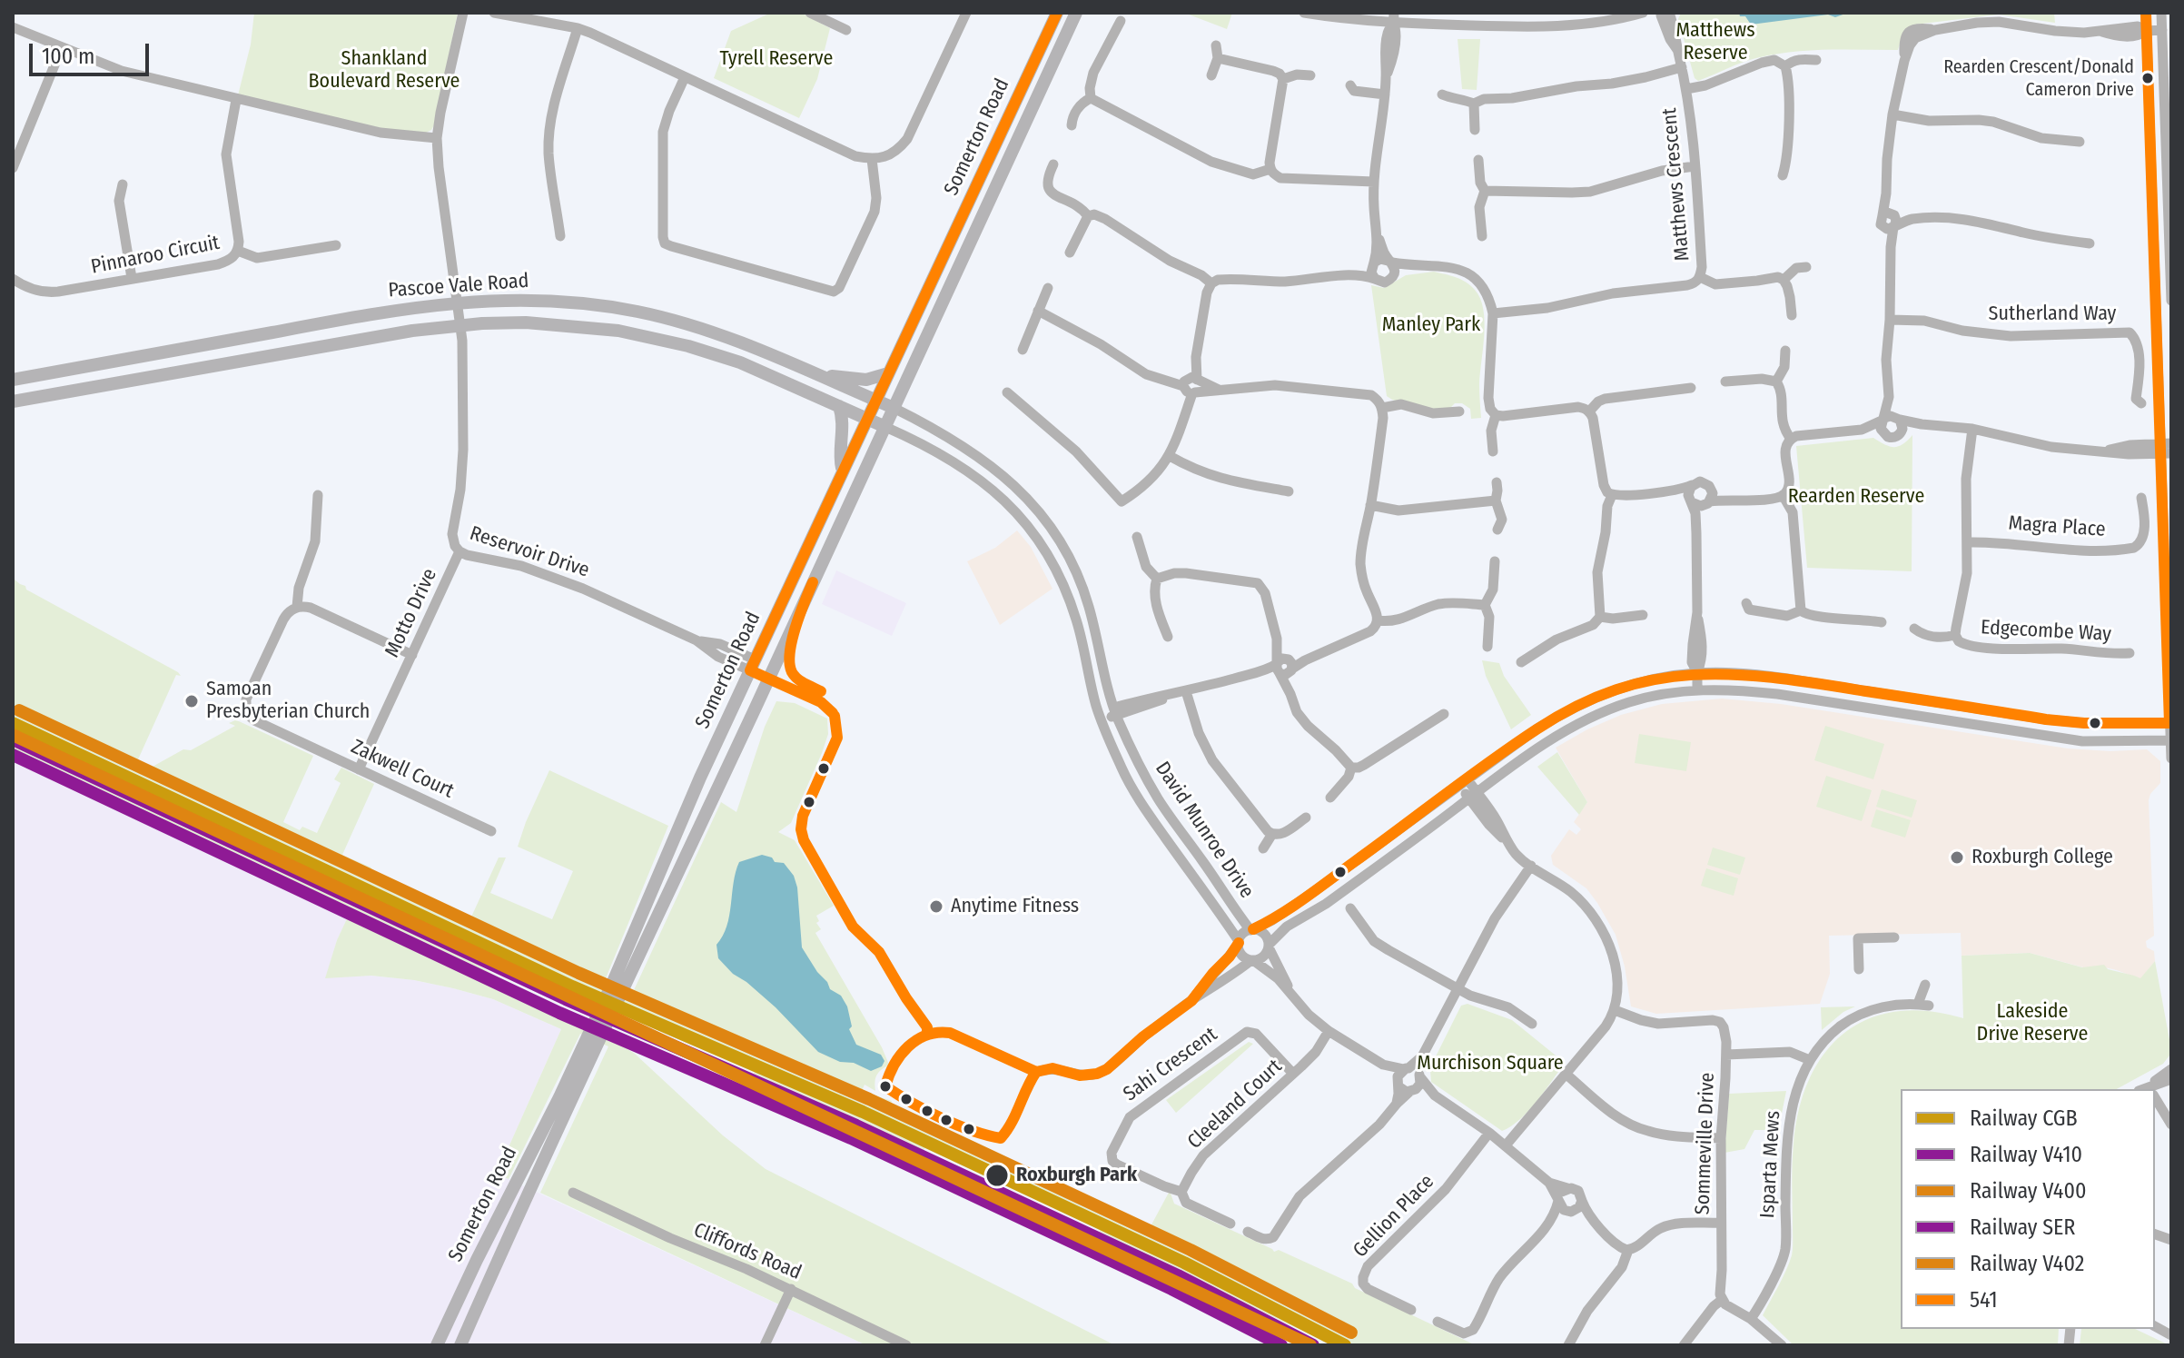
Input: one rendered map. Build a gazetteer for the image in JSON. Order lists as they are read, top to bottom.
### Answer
{
  "streets": {
    "main road": ["Somerton Road", "Pascoe Vale Road"],
    "street": [
      "Matthews Crescent",
      "Pinnaroo Circuit",
      "Sutherland Way",
      "Magra Place",
      "Reservoir Drive",
      "Motto Drive",
      "Edgecombe Way",
      "Zakwell Court",
      "David Munroe Drive",
      "Sahi Crescent",
      "Cleeland Court",
      "Sommeville Drive",
      "Isparta Mews",
      "Gellion Place",
      "Cliffords Road"
    ]
  },
  "crossings": [
    ["Somerton Road", "Pascoe Vale Road"],
    ["Somerton Road", "Reservoir Drive"],
    ["Somerton Road", "David Munroe Drive"],
    ["Pascoe Vale Road", "Reservoir Drive"],
    ["Pascoe Vale Road", "David Munroe Drive"],
    ["Magra Place", "Edgecombe Way"],
    ["Reservoir Drive", "Motto Drive"],
    ["Motto Drive", "Zakwell Court"],
    ["Sahi Crescent", "Cleeland Court"]
  ],
  "parks": [
    "Matthews Reserve",
    "Shankland Boulevard Reserve",
    "Tyrell Reserve",
    "Manley Park",
    "Rearden Reserve",
    "Lakeside Drive Reserve",
    "Murchison Square"
  ],
  "places": [
    "Rearden Crescent/Donald Cameron Drive",
    "Samoan Presbyterian Church",
    "Roxburgh College",
    "Anytime Fitness",
    "Roxburgh Park"
  ],
  "lines": [
    "transit line 541",
    "rail line V400",
    "rail line CGB",
    "rail line V402",
    "rail line V410",
    "rail line SER"
  ],
  "legend": [
    "Railway CGB",
    "Railway V410",
    "Railway V400",
    "Railway SER",
    "Railway V402",
    "541"
  ],
  "scale_bar": "100 m"
}
